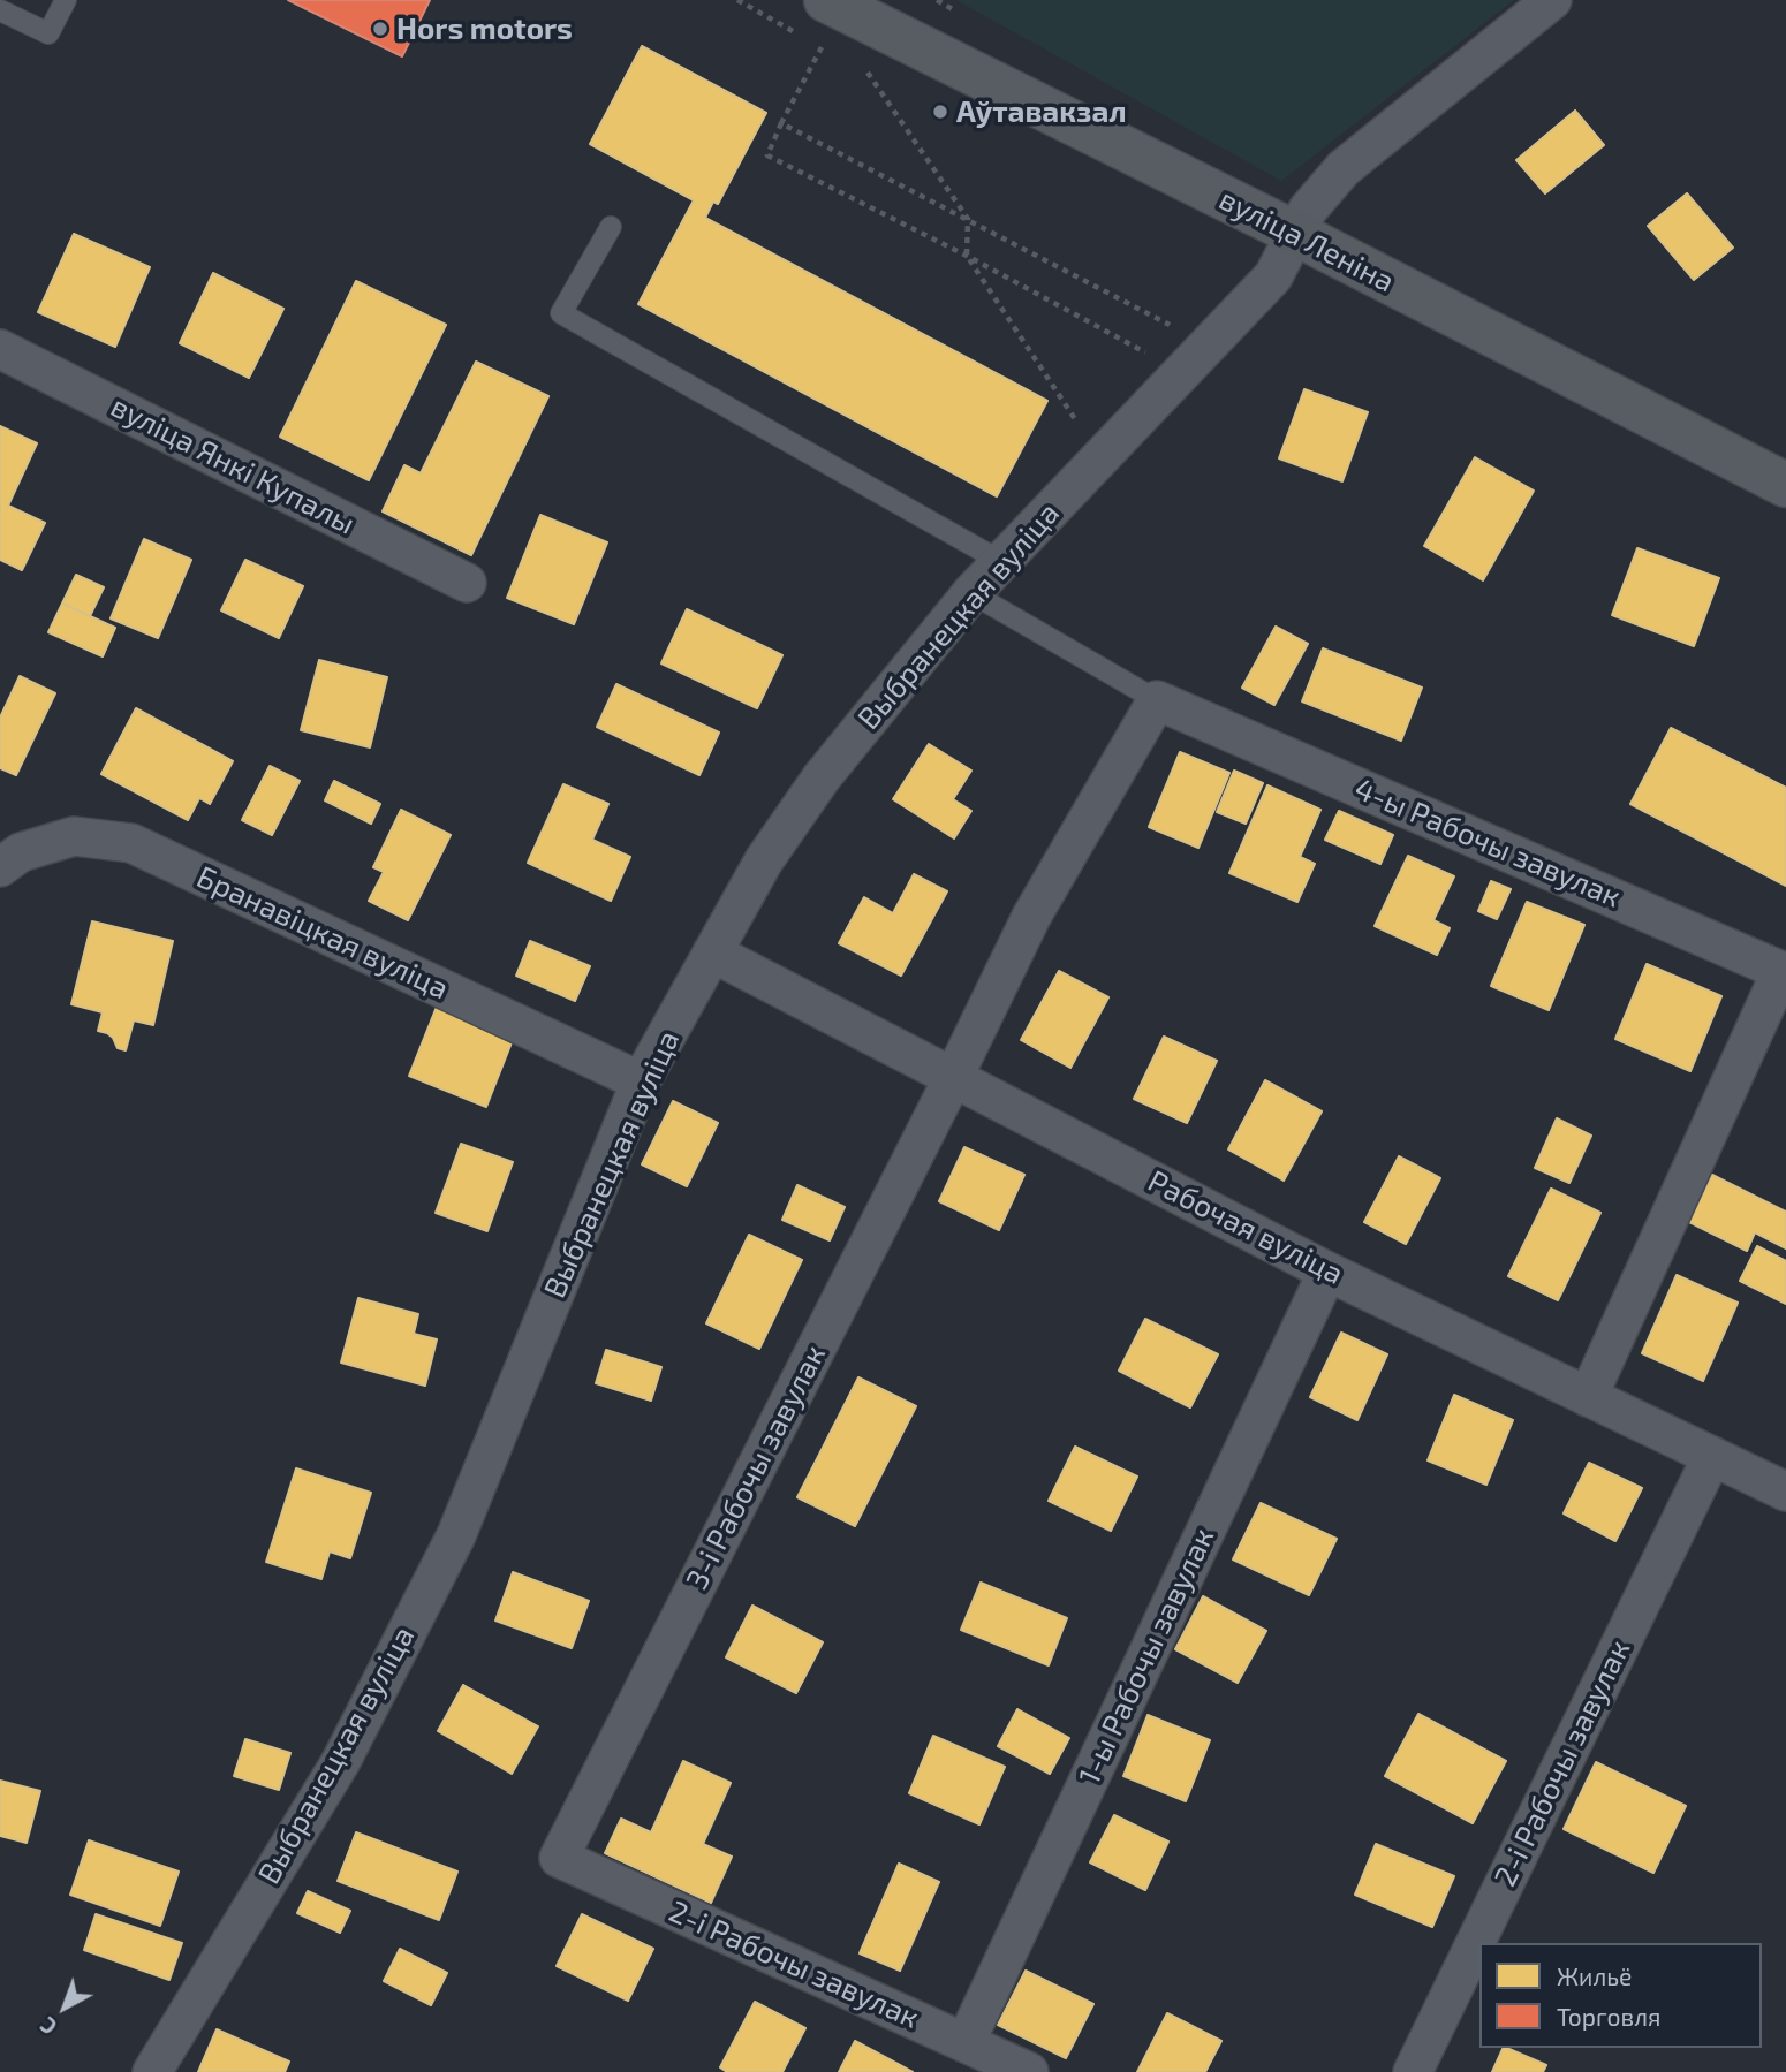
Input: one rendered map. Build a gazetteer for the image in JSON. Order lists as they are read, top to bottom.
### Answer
{
  "streets": {
    "main road": ["вуліца Леніна"],
    "street": [
      "вуліца Янкі Купалы",
      "Выбранецкая вуліца",
      "4-ы Рабочы завулак",
      "Бранавіцкая вуліца",
      "Рабочая вуліца",
      "3-і Рабочы завулак",
      "1-ы Рабочы завулак",
      "2-і Рабочы завулак"
    ]
  },
  "crossings": [
    ["вуліца Леніна", "Выбранецкая вуліца"],
    ["Выбранецкая вуліца", "Бранавіцкая вуліца"],
    ["Выбранецкая вуліца", "Рабочая вуліца"],
    ["4-ы Рабочы завулак", "Рабочая вуліца"],
    ["Рабочая вуліца", "3-і Рабочы завулак"],
    ["Рабочая вуліца", "1-ы Рабочы завулак"],
    ["Рабочая вуліца", "2-і Рабочы завулак"],
    ["3-і Рабочы завулак", "2-і Рабочы завулак"],
    ["1-ы Рабочы завулак", "2-і Рабочы завулак"]
  ],
  "places": ["Hors motors", "Аўтавакзал"],
  "legend": ["Жильё", "Торговля"],
  "north": "bottom left"
}
